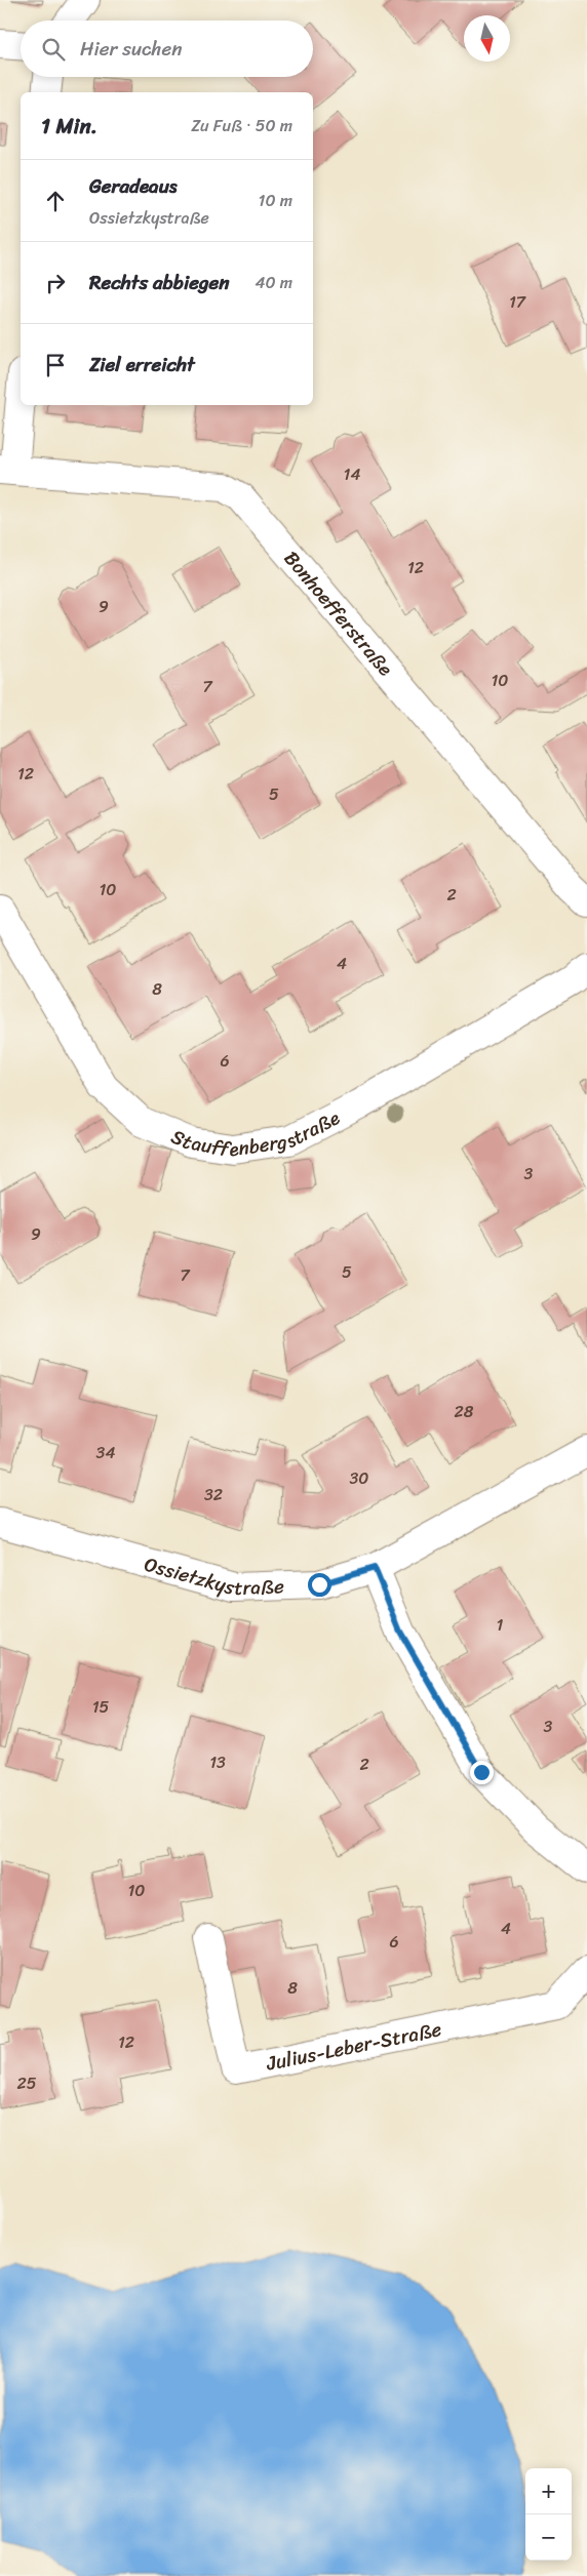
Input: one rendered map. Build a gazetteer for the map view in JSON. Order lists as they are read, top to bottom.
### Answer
{
  "streets": {
    "street": [
      "Bonhoefferstraße",
      "Stauffenbergstraße",
      "Ossietzkystraße",
      "Julius-Leber-Straße"
    ]
  },
  "house_numbers": [
    "17",
    "14",
    "12",
    "9",
    "10",
    "7",
    "12",
    "5",
    "10",
    "2",
    "4",
    "8",
    "6",
    "3",
    "9",
    "5",
    "7",
    "28",
    "34",
    "30",
    "32",
    "1",
    "15",
    "3",
    "13",
    "2",
    "10",
    "4",
    "6",
    "8",
    "12",
    "25"
  ],
  "north": "bottom",
  "page": {
    "search": "Hier suchen",
    "heading": ["1 Min.", "Zu Fuß · 50 m"],
    "list": [
      ["Geradeaus", "Ossietzkystraße", "10 m"],
      ["Rechts abbiegen", "40 m"],
      "Ziel erreicht"
    ],
    "map_buttons": ["+", "−"]
  }
}
